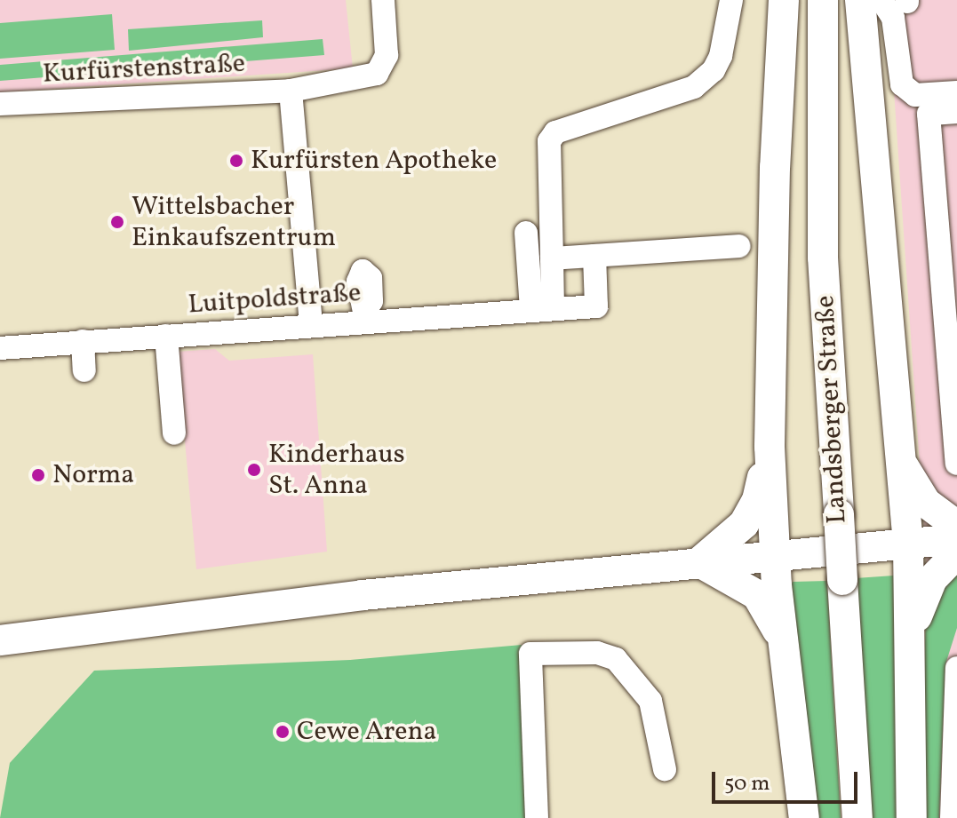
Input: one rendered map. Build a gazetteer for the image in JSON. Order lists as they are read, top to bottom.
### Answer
{
  "streets": {
    "main road": ["Landsberger Straße"],
    "street": ["Kurfürstenstraße", "Luitpoldstraße"]
  },
  "places": [
    "Kurfürsten Apotheke",
    "Wittelsbacher Einkaufszentrum",
    "Kinderhaus St. Anna",
    "Norma",
    "Cewe Arena"
  ],
  "scale_bar": "50 m"
}
